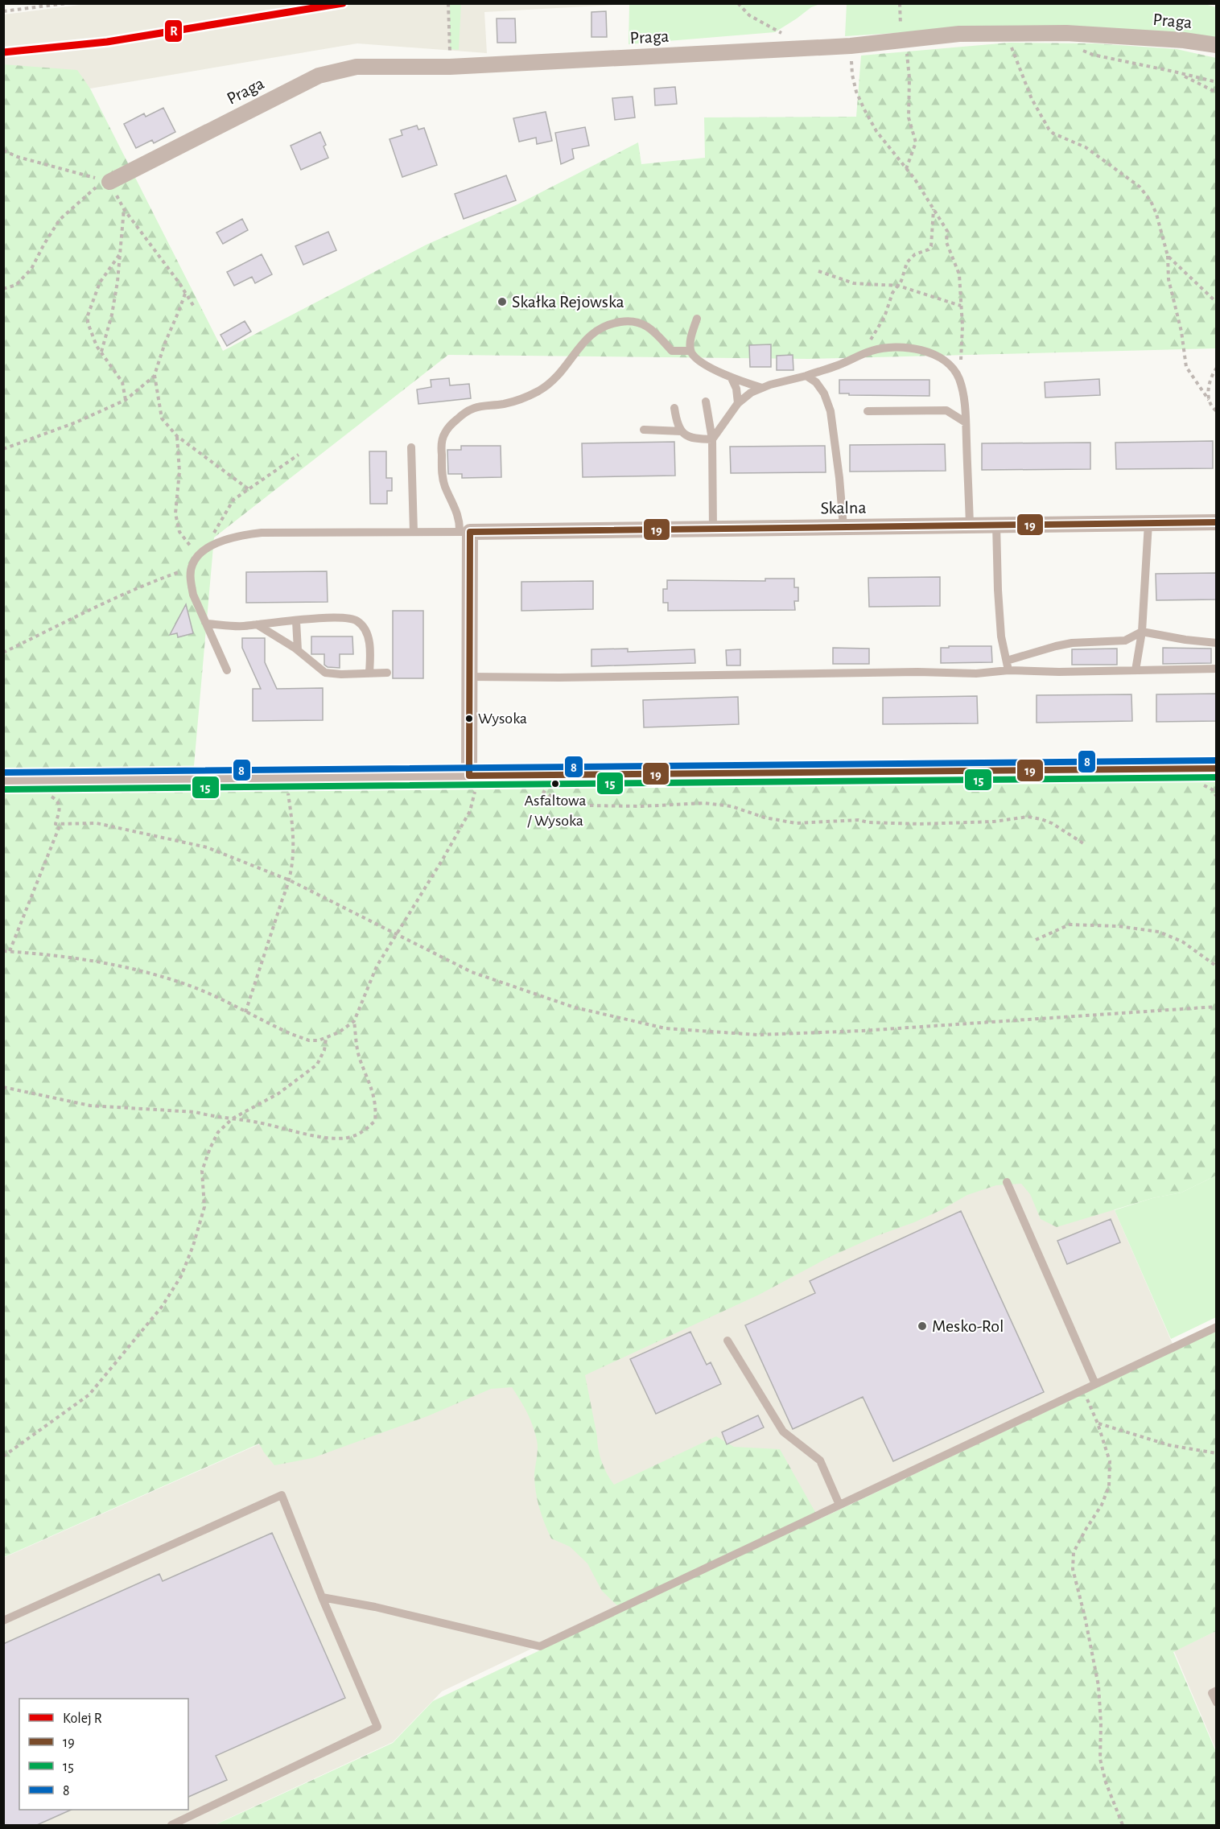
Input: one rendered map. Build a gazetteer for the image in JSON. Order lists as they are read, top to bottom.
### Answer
{
  "streets": {
    "street": ["Praga", "Skalna"]
  },
  "places": [
    "Skałka Rejowska",
    "Wysoka",
    "Asfaltowa / Wysoka",
    "Mesko-Rol"
  ],
  "lines": [
    "rail line R",
    "transit line 19",
    "transit line 8",
    "transit line 15"
  ],
  "legend": [
    "Kolej R",
    "19",
    "15",
    "8"
  ]
}
